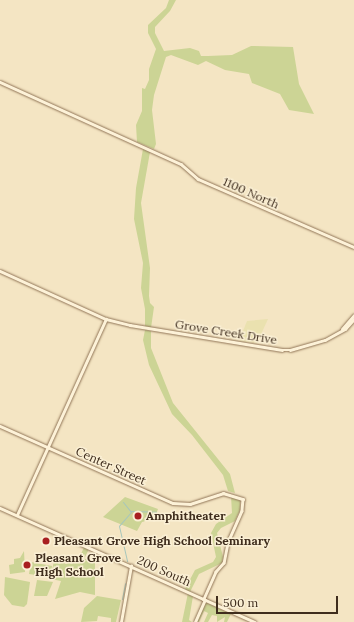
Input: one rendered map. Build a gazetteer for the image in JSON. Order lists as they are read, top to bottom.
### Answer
{
  "streets": {
    "street": [
      "1100 North",
      "Grove Creek Drive",
      "Center Street",
      "200 South"
    ]
  },
  "crossings": [
    ["Center Street", "200 South"]
  ],
  "places": ["Amphitheater", "Pleasant Grove High School Seminary", "Pleasant Grove High School"],
  "scale_bar": "500 m"
}
